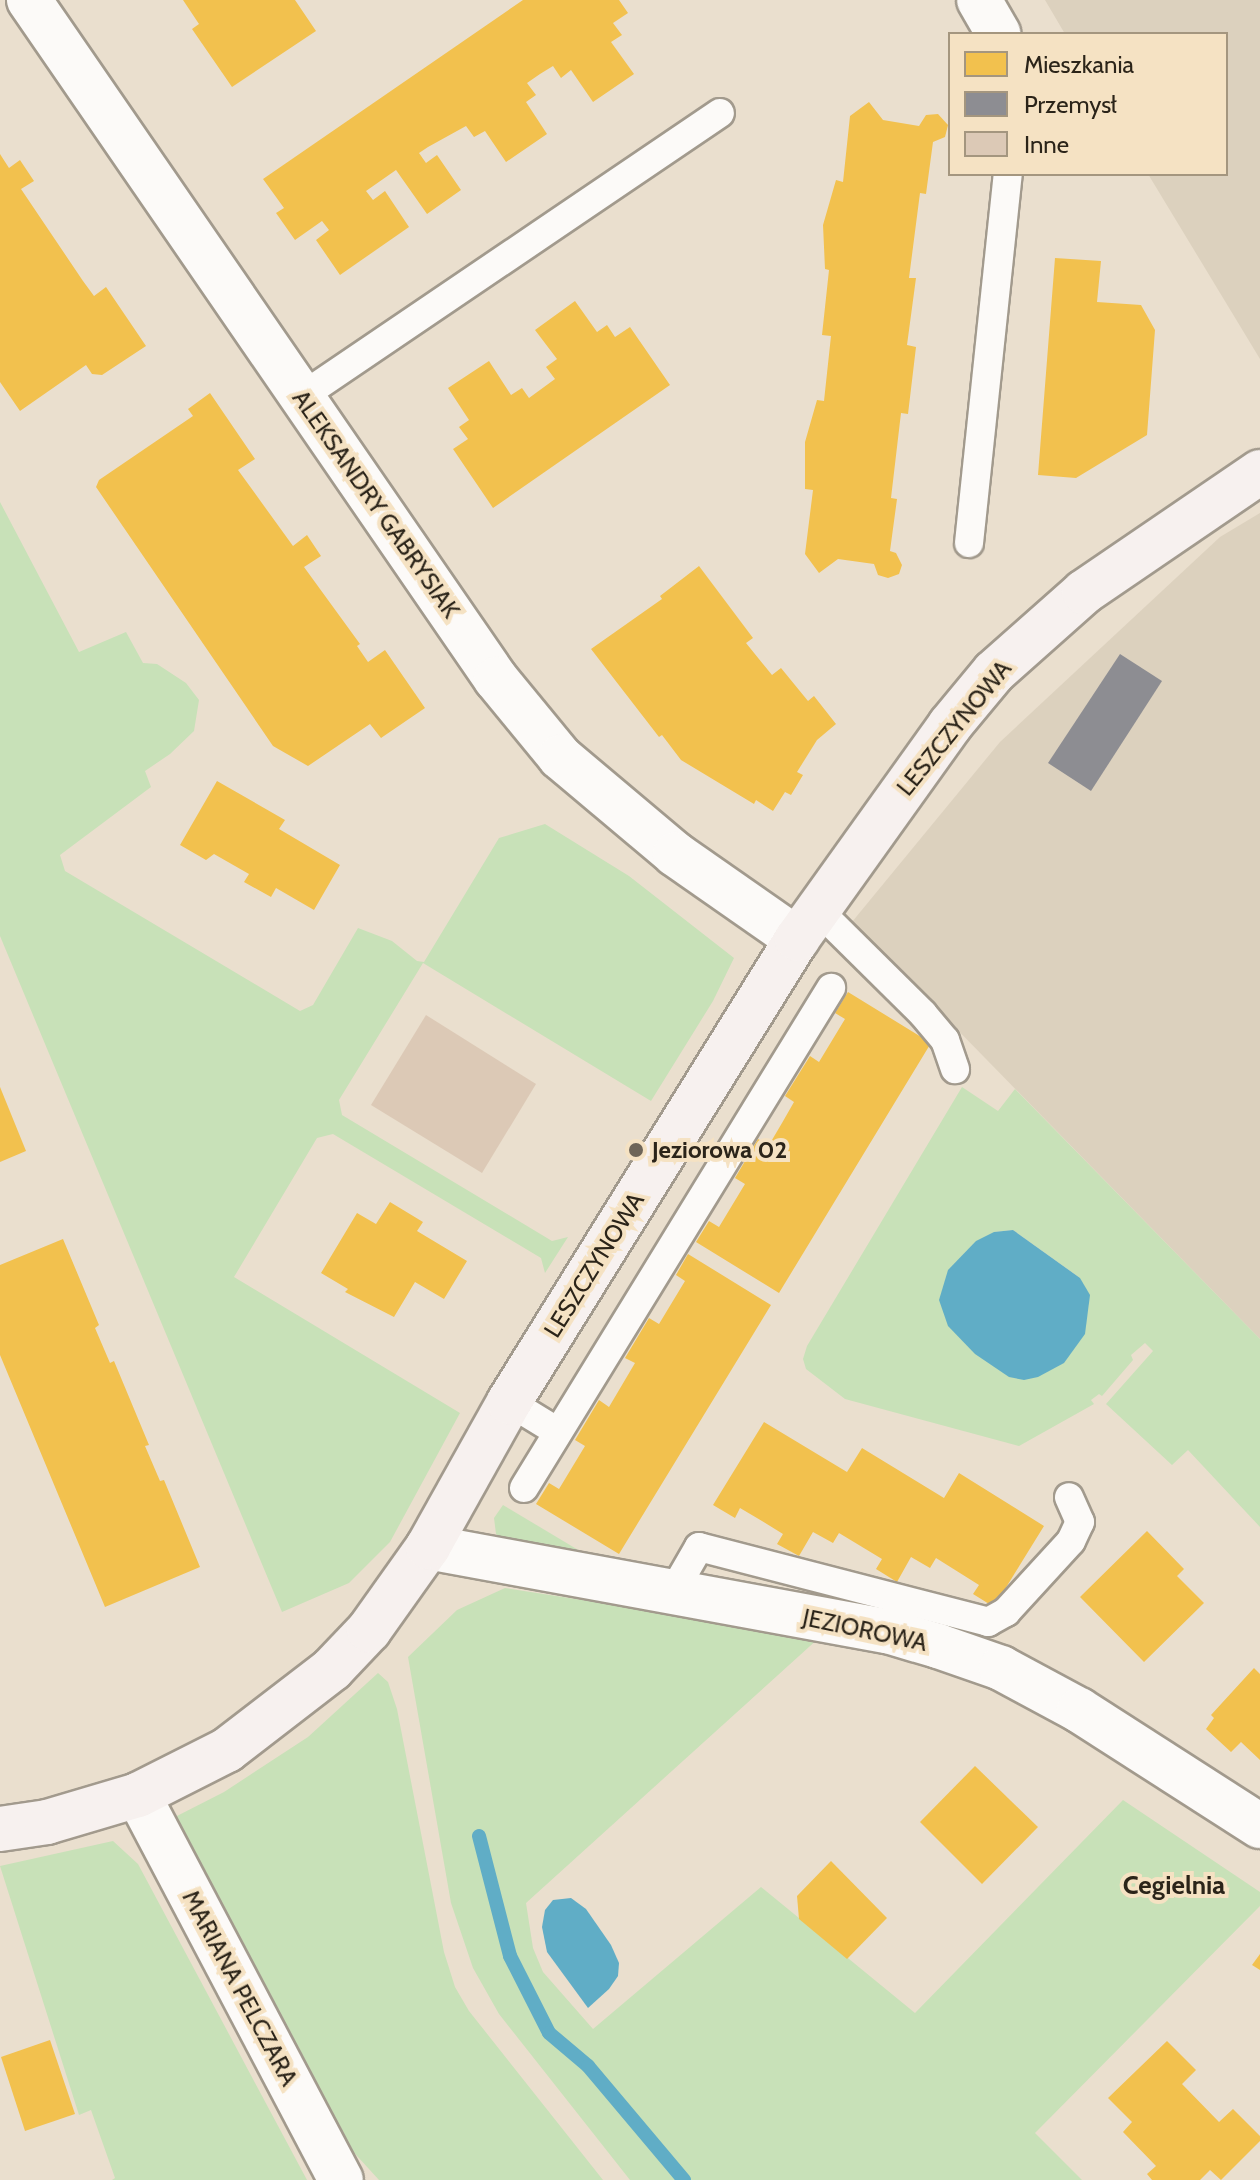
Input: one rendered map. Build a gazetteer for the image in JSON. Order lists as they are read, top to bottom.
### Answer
{
  "streets": {
    "street": [
      "ALEKSANDRY GABRYSIAK",
      "LESZCZYNOWA",
      "JEZIOROWA",
      "MARIANA PELCZARA"
    ]
  },
  "crossings": [
    ["ALEKSANDRY GABRYSIAK", "LESZCZYNOWA"],
    ["LESZCZYNOWA", "JEZIOROWA"],
    ["LESZCZYNOWA", "MARIANA PELCZARA"]
  ],
  "districts": ["Cegielnia"],
  "places": ["Jeziorowa 02"],
  "legend": ["Mieszkania", "Przemysł", "Inne"]
}
